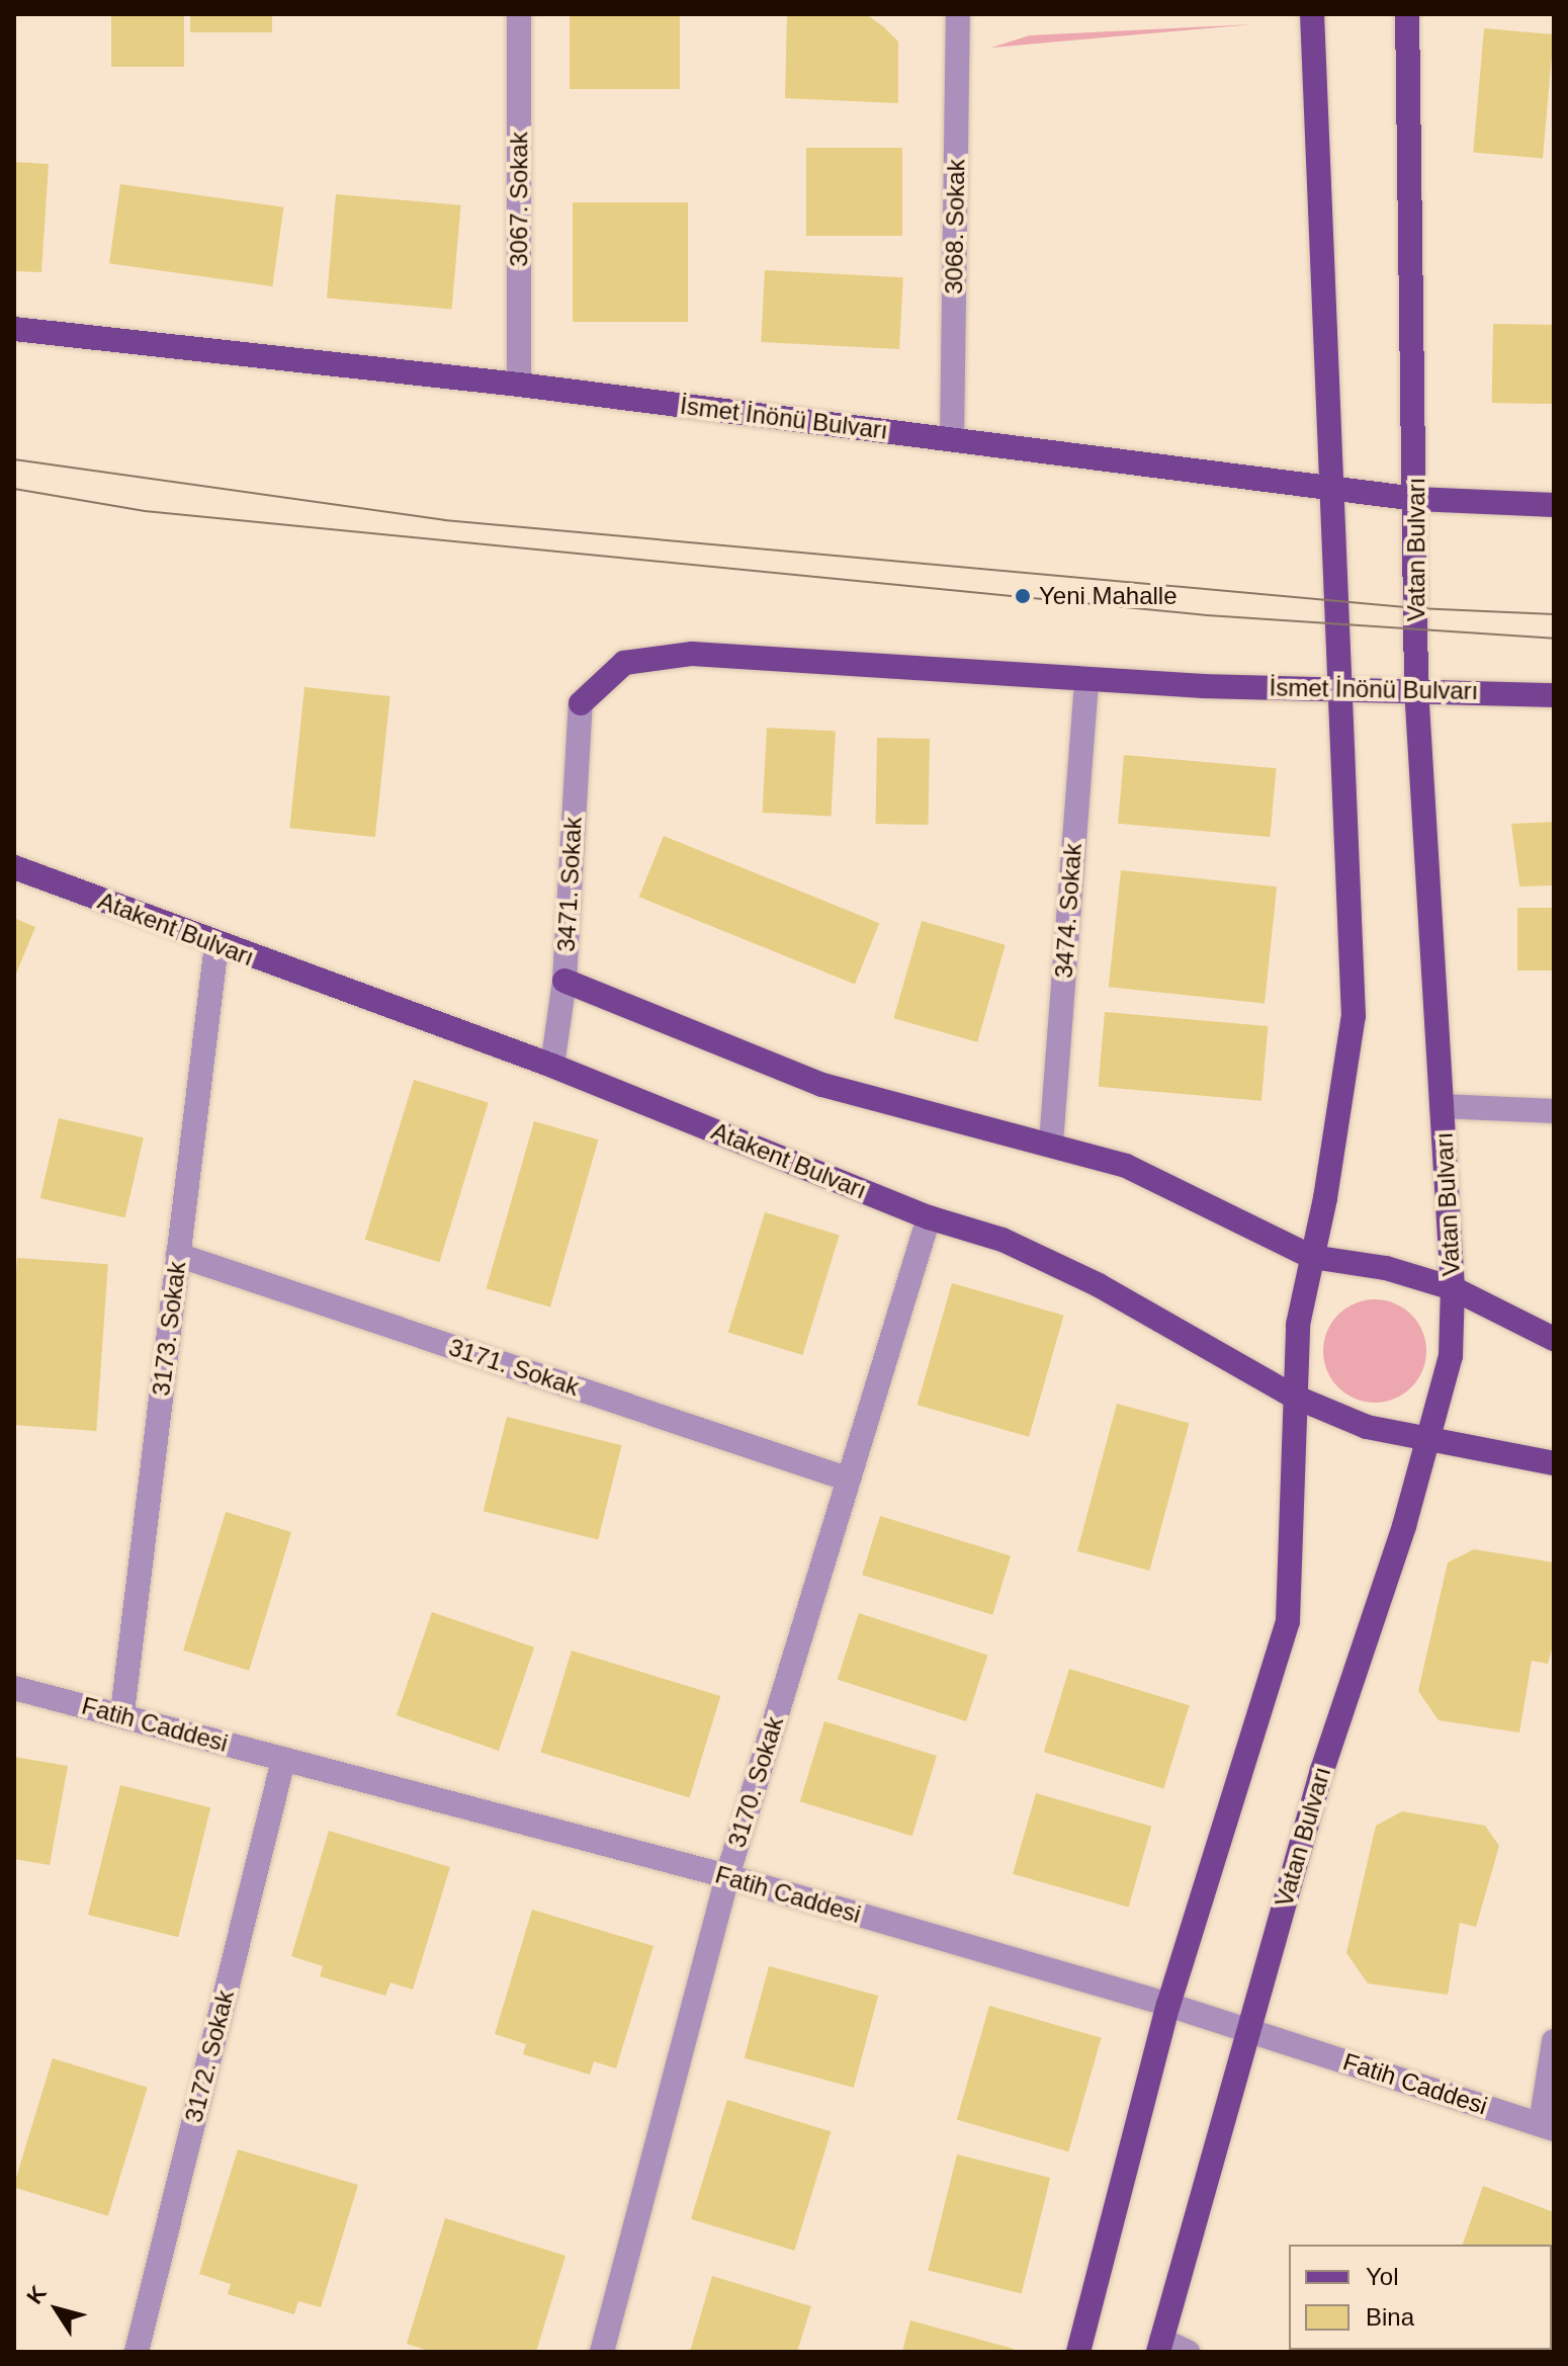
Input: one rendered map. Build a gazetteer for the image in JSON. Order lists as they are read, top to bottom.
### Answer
{
  "streets": {
    "main road": ["İsmet İnönü Bulvarı", "Vatan Bulvarı", "Atakent Bulvarı"],
    "street": [
      "3067. Sokak",
      "3068. Sokak",
      "3471. Sokak",
      "3474. Sokak",
      "3173. Sokak",
      "3171. Sokak",
      "Fatih Caddesi",
      "3170. Sokak",
      "3172. Sokak"
    ]
  },
  "crossings": [
    ["3067. Sokak", "İsmet İnönü Bulvarı"],
    ["3068. Sokak", "İsmet İnönü Bulvarı"],
    ["İsmet İnönü Bulvarı", "Vatan Bulvarı"],
    ["İsmet İnönü Bulvarı", "3471. Sokak"],
    ["İsmet İnönü Bulvarı", "3474. Sokak"],
    ["Vatan Bulvarı", "Atakent Bulvarı"],
    ["Vatan Bulvarı", "Fatih Caddesi"],
    ["3471. Sokak", "Atakent Bulvarı"],
    ["Atakent Bulvarı", "3173. Sokak"],
    ["Atakent Bulvarı", "3170. Sokak"],
    ["3173. Sokak", "3171. Sokak"],
    ["3173. Sokak", "Fatih Caddesi"],
    ["3171. Sokak", "3170. Sokak"],
    ["Fatih Caddesi", "3170. Sokak"],
    ["Fatih Caddesi", "3172. Sokak"]
  ],
  "places": ["Yeni Mahalle"],
  "legend": ["Yol", "Bina"],
  "north": "top left"
}
